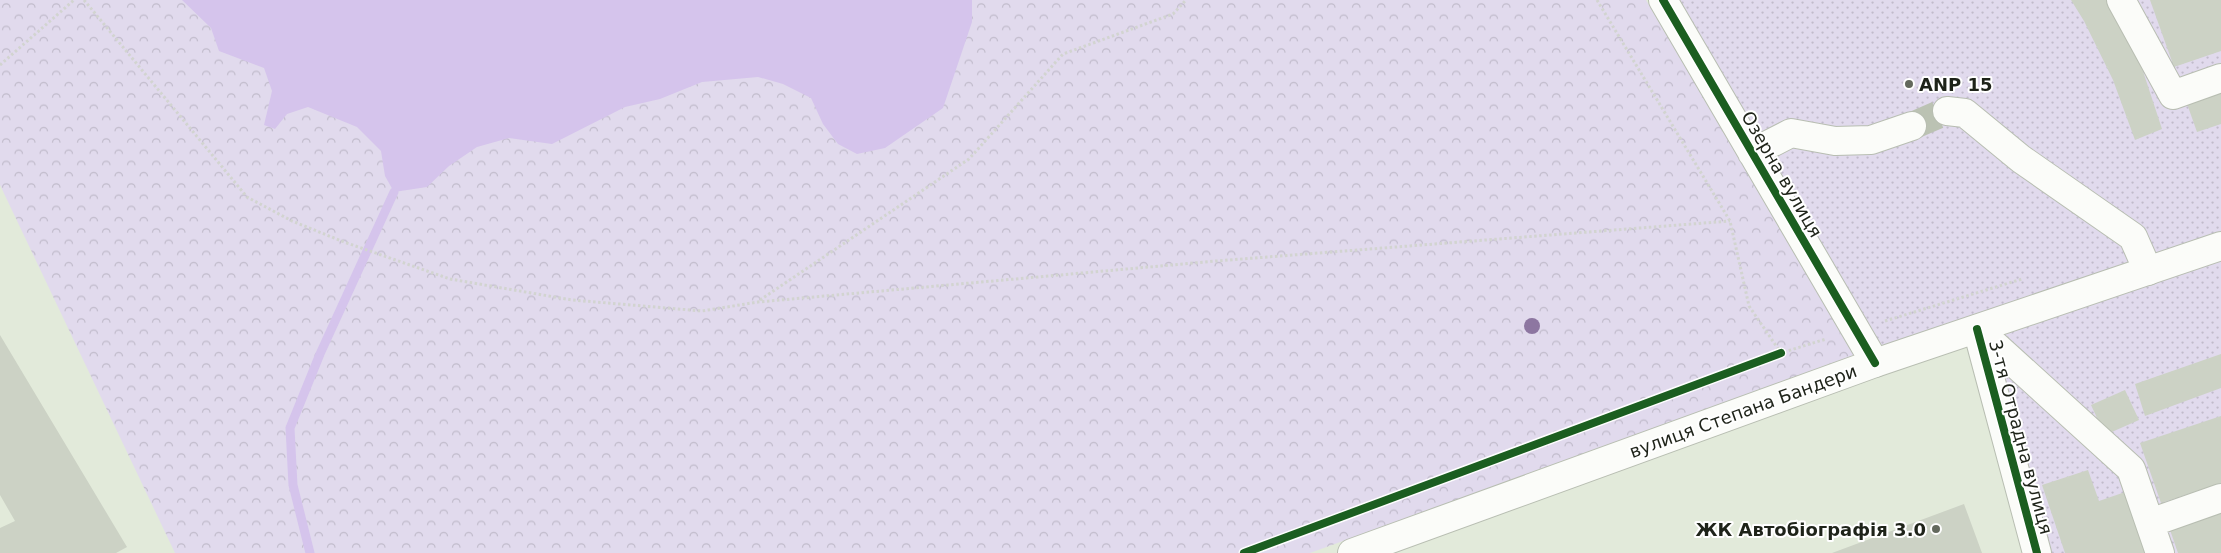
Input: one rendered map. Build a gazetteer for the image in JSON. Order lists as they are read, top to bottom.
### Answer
{
  "streets": {
    "main road": ["Озерна вулиця", "вулиця Степана Бандери", "3-тя Отрадна вулиця"]
  },
  "crossings": [
    ["Озерна вулиця", "вулиця Степана Бандери"],
    ["вулиця Степана Бандери", "3-тя Отрадна вулиця"]
  ],
  "places": ["ANP 15", "ЖК Автобіографія 3.0"]
}
